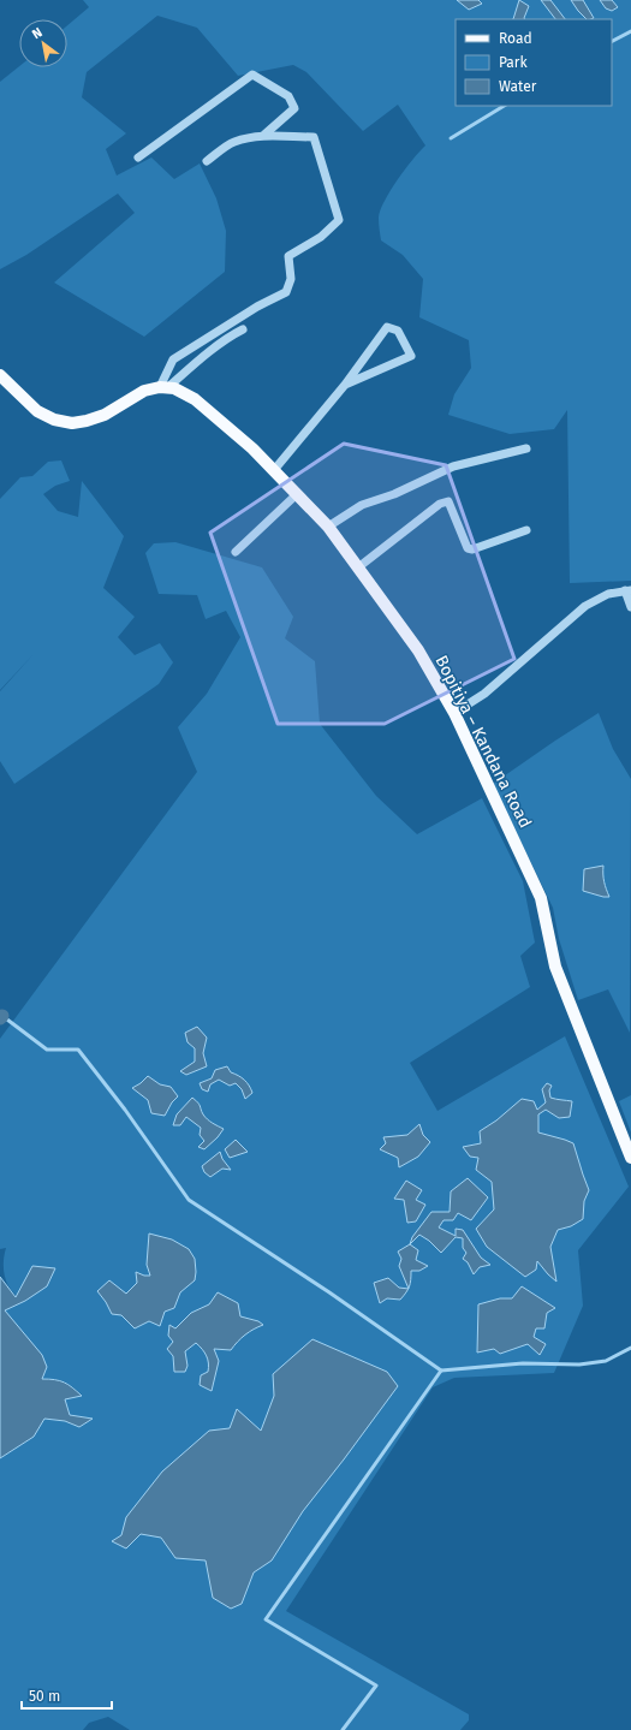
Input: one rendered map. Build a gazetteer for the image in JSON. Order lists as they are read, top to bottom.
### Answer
{
  "streets": {
    "main road": ["Bopitiya – Kandana Road"]
  },
  "legend": ["Road", "Park", "Water"],
  "scale_bar": "50 m",
  "north": "top left"
}
